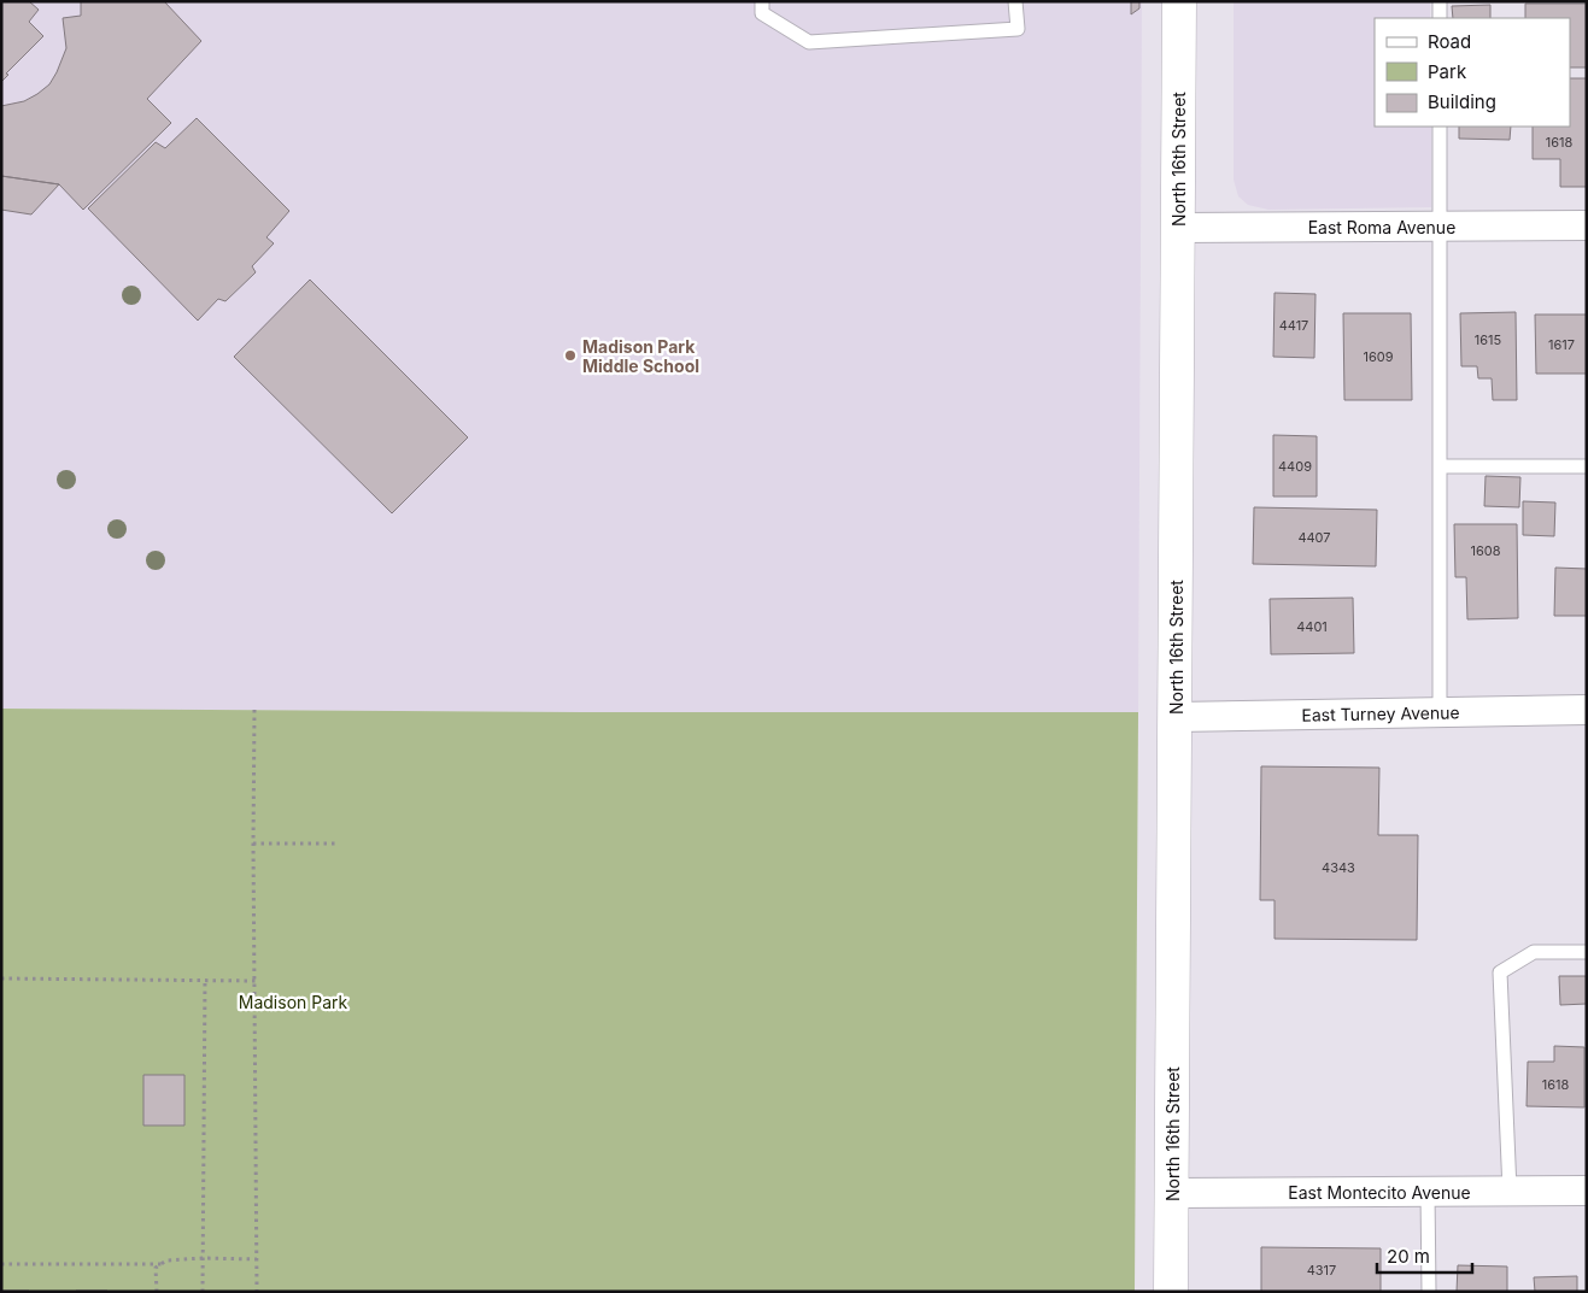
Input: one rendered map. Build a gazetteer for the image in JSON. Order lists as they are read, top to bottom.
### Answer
{
  "streets": {
    "main road": ["North 16th Street"],
    "street": ["East Roma Avenue", "East Turney Avenue", "East Montecito Avenue"]
  },
  "crossings": [
    ["North 16th Street", "East Roma Avenue"],
    ["North 16th Street", "East Turney Avenue"],
    ["North 16th Street", "East Montecito Avenue"]
  ],
  "parks": ["Madison Park"],
  "places": ["Madison Park Middle School"],
  "house_numbers": [
    "1618",
    "4417",
    "1615",
    "1617",
    "1609",
    "4409",
    "4407",
    "1608",
    "4401",
    "4343",
    "1618",
    "4317"
  ],
  "legend": ["Road", "Park", "Building"],
  "scale_bar": "20 m"
}
